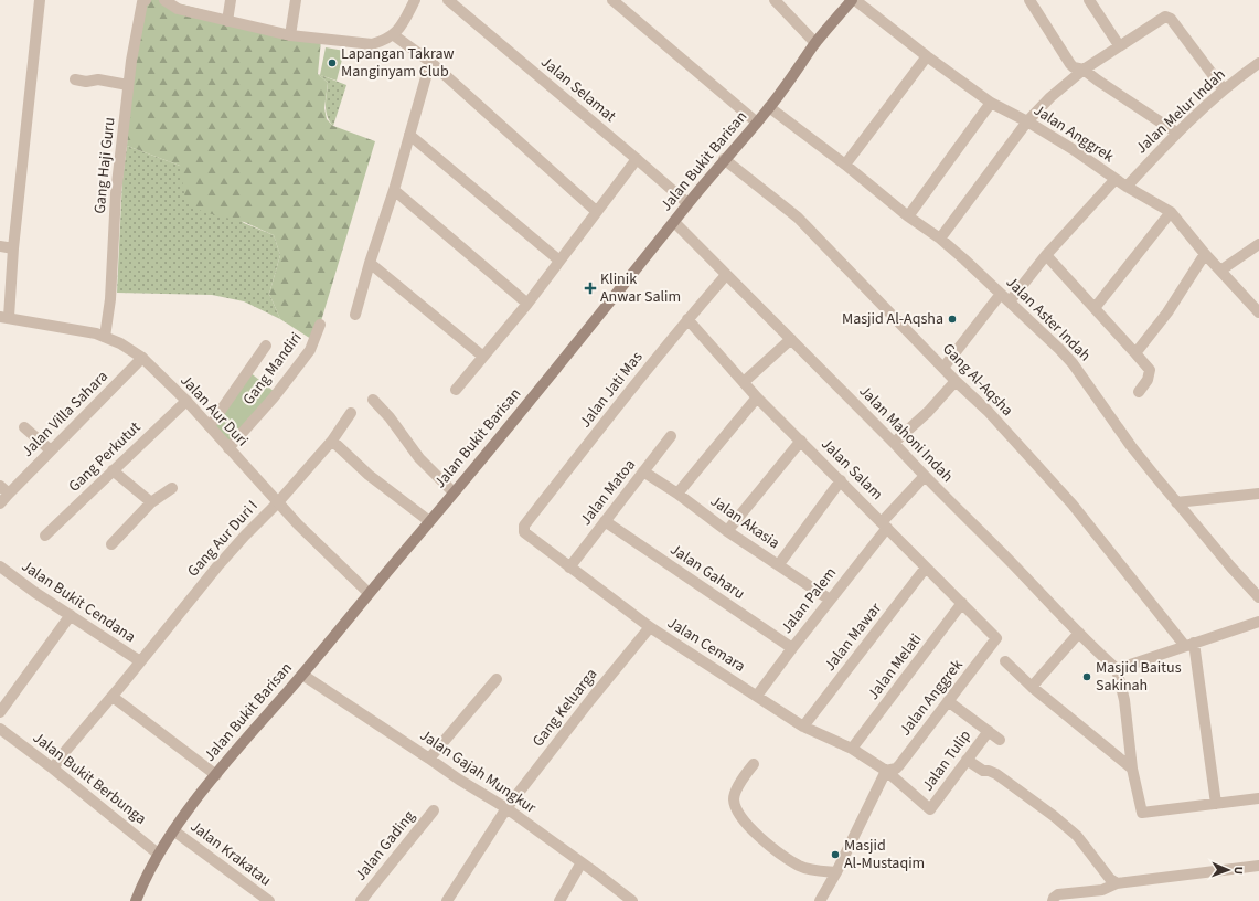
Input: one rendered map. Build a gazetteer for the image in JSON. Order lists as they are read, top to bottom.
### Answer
{
  "streets": {
    "main road": ["Jalan Bukit Barisan"],
    "street": [
      "Jalan Selamat",
      "Jalan Melur Indah",
      "Jalan Anggrek",
      "Gang Haji Guru",
      "Jalan Aster Indah",
      "Gang Mandiri",
      "Gang Al-Aqsha",
      "Jalan Jati Mas",
      "Jalan Aur Duri",
      "Jalan Villa Sahara",
      "Jalan Mahoni Indah",
      "Gang Perkutut",
      "Jalan Salam",
      "Jalan Matoa",
      "Jalan Akasia",
      "Gang Aur Duri I",
      "Jalan Gaharu",
      "Jalan Palem",
      "Jalan Bukit Cendana",
      "Jalan Mawar",
      "Jalan Cemara",
      "Jalan Melati",
      "Gang Keluarga",
      "Jalan Tulip",
      "Jalan Gajah Mungkur",
      "Jalan Bukit Berbunga",
      "Jalan Gading",
      "Jalan Krakatau"
    ]
  },
  "crossings": [
    ["Jalan Selamat", "Jalan Bukit Barisan"],
    ["Jalan Melur Indah", "Jalan Anggrek"],
    ["Jalan Anggrek", "Jalan Salam"],
    ["Jalan Anggrek", "Jalan Cemara"],
    ["Jalan Anggrek", "Jalan Tulip"],
    ["Jalan Bukit Barisan", "Jalan Aster Indah"],
    ["Jalan Bukit Barisan", "Gang Al-Aqsha"],
    ["Jalan Bukit Barisan", "Jalan Aur Duri"],
    ["Jalan Bukit Barisan", "Jalan Mahoni Indah"],
    ["Jalan Bukit Barisan", "Jalan Gajah Mungkur"],
    ["Jalan Bukit Barisan", "Jalan Bukit Berbunga"],
    ["Jalan Bukit Barisan", "Jalan Krakatau"],
    ["Gang Haji Guru", "Jalan Aur Duri"],
    ["Gang Mandiri", "Jalan Aur Duri"],
    ["Jalan Jati Mas", "Jalan Mahoni Indah"],
    ["Jalan Jati Mas", "Jalan Salam"],
    ["Jalan Jati Mas", "Jalan Cemara"],
    ["Jalan Aur Duri", "Jalan Villa Sahara"],
    ["Jalan Aur Duri", "Gang Perkutut"],
    ["Jalan Aur Duri", "Gang Aur Duri I"],
    ["Jalan Mahoni Indah", "Jalan Palem"],
    ["Jalan Salam", "Jalan Palem"],
    ["Jalan Salam", "Jalan Mawar"],
    ["Jalan Salam", "Jalan Melati"],
    ["Jalan Matoa", "Jalan Akasia"],
    ["Jalan Matoa", "Jalan Gaharu"],
    ["Jalan Matoa", "Jalan Cemara"],
    ["Jalan Akasia", "Jalan Palem"],
    ["Gang Aur Duri I", "Jalan Bukit Cendana"],
    ["Gang Aur Duri I", "Jalan Bukit Berbunga"],
    ["Jalan Gaharu", "Jalan Palem"],
    ["Jalan Palem", "Jalan Cemara"],
    ["Jalan Mawar", "Jalan Cemara"],
    ["Jalan Cemara", "Jalan Melati"],
    ["Jalan Cemara", "Gang Keluarga"],
    ["Jalan Cemara", "Jalan Tulip"],
    ["Gang Keluarga", "Jalan Gajah Mungkur"]
  ],
  "places": {
    "other": [
      "Lapangan Takraw Manginyam Club",
      "Masjid Al-Aqsha",
      "Masjid Baitus Sakinah",
      "Masjid Al-Mustaqim"
    ],
    "health": ["Klinik Anwar Salim"]
  },
  "north": "right"
}
